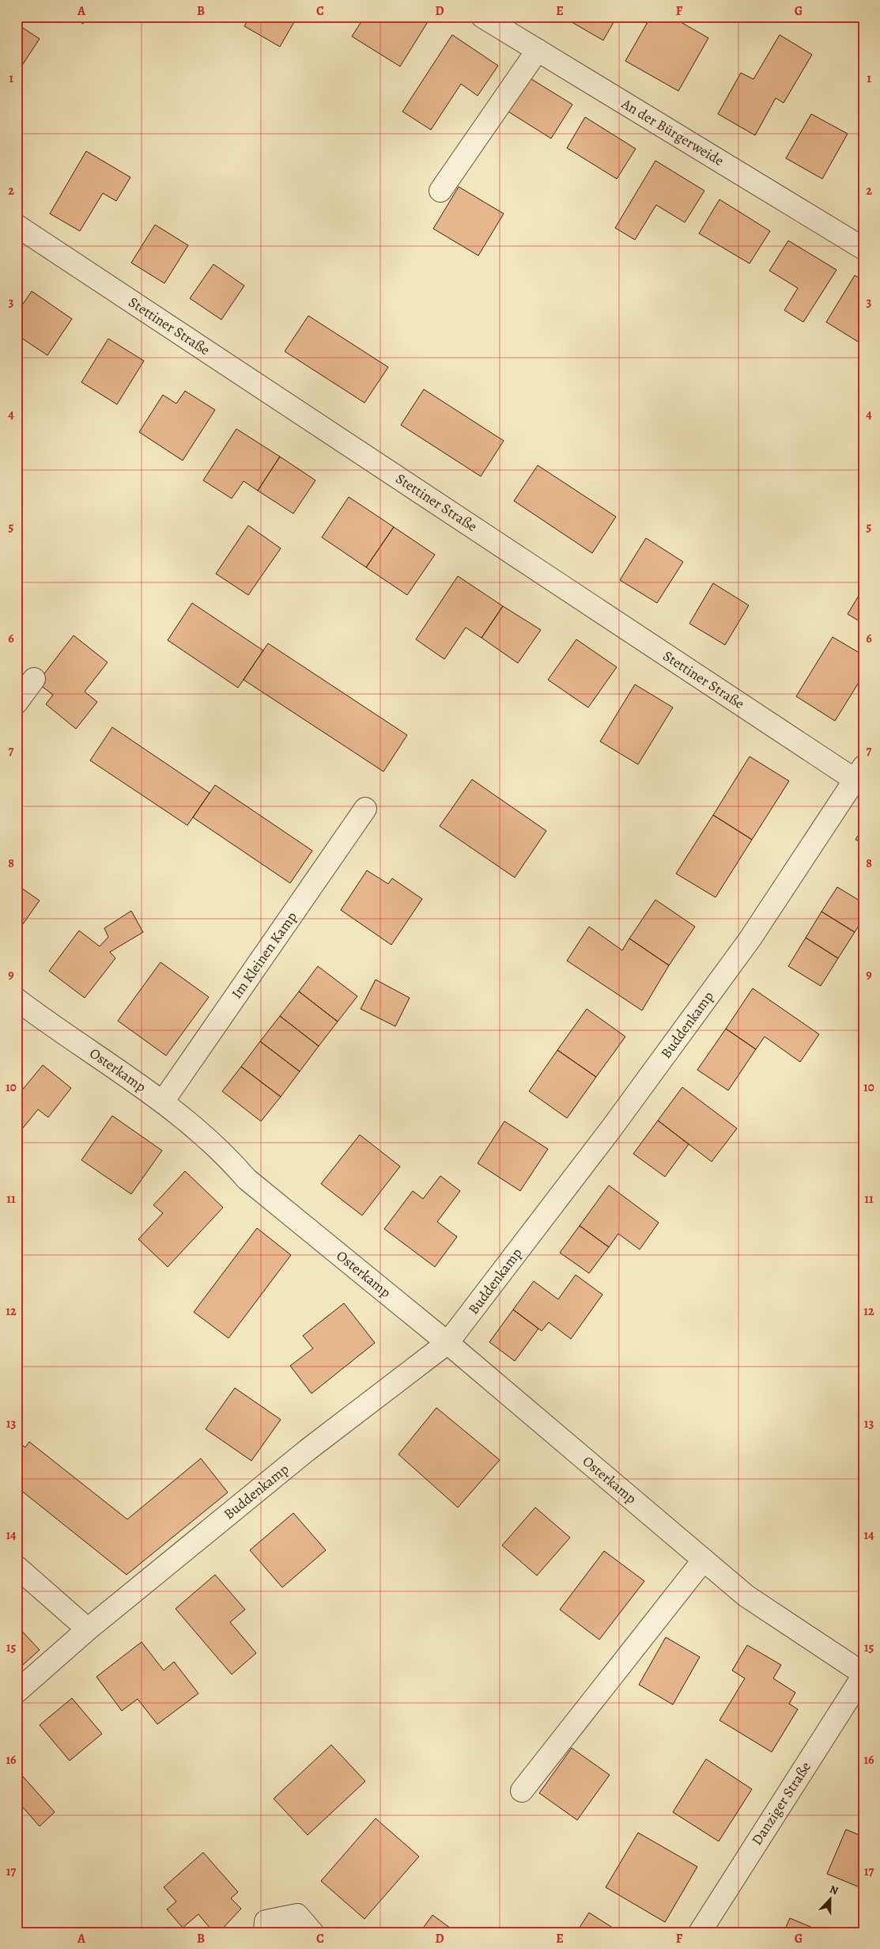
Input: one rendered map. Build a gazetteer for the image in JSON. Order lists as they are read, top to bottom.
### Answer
{
  "streets": {
    "street": [
      "An der Bürgerweide",
      "Stettiner Straße",
      "Im Kleinen Kamp",
      "Buddenkamp",
      "Osterkamp",
      "Danziger Straße"
    ]
  },
  "crossings": [
    ["Stettiner Straße", "Buddenkamp"],
    ["Im Kleinen Kamp", "Osterkamp"],
    ["Buddenkamp", "Osterkamp"],
    ["Osterkamp", "Danziger Straße"]
  ],
  "north": "top",
  "grid": {
    "columns": [
      "A",
      "B",
      "C",
      "D",
      "E",
      "F",
      "G"
    ],
    "rows": [
      "1",
      "2",
      "3",
      "4",
      "5",
      "6",
      "7",
      "8",
      "9",
      "10",
      "11",
      "12",
      "13",
      "14",
      "15",
      "16",
      "17"
    ]
  }
}
